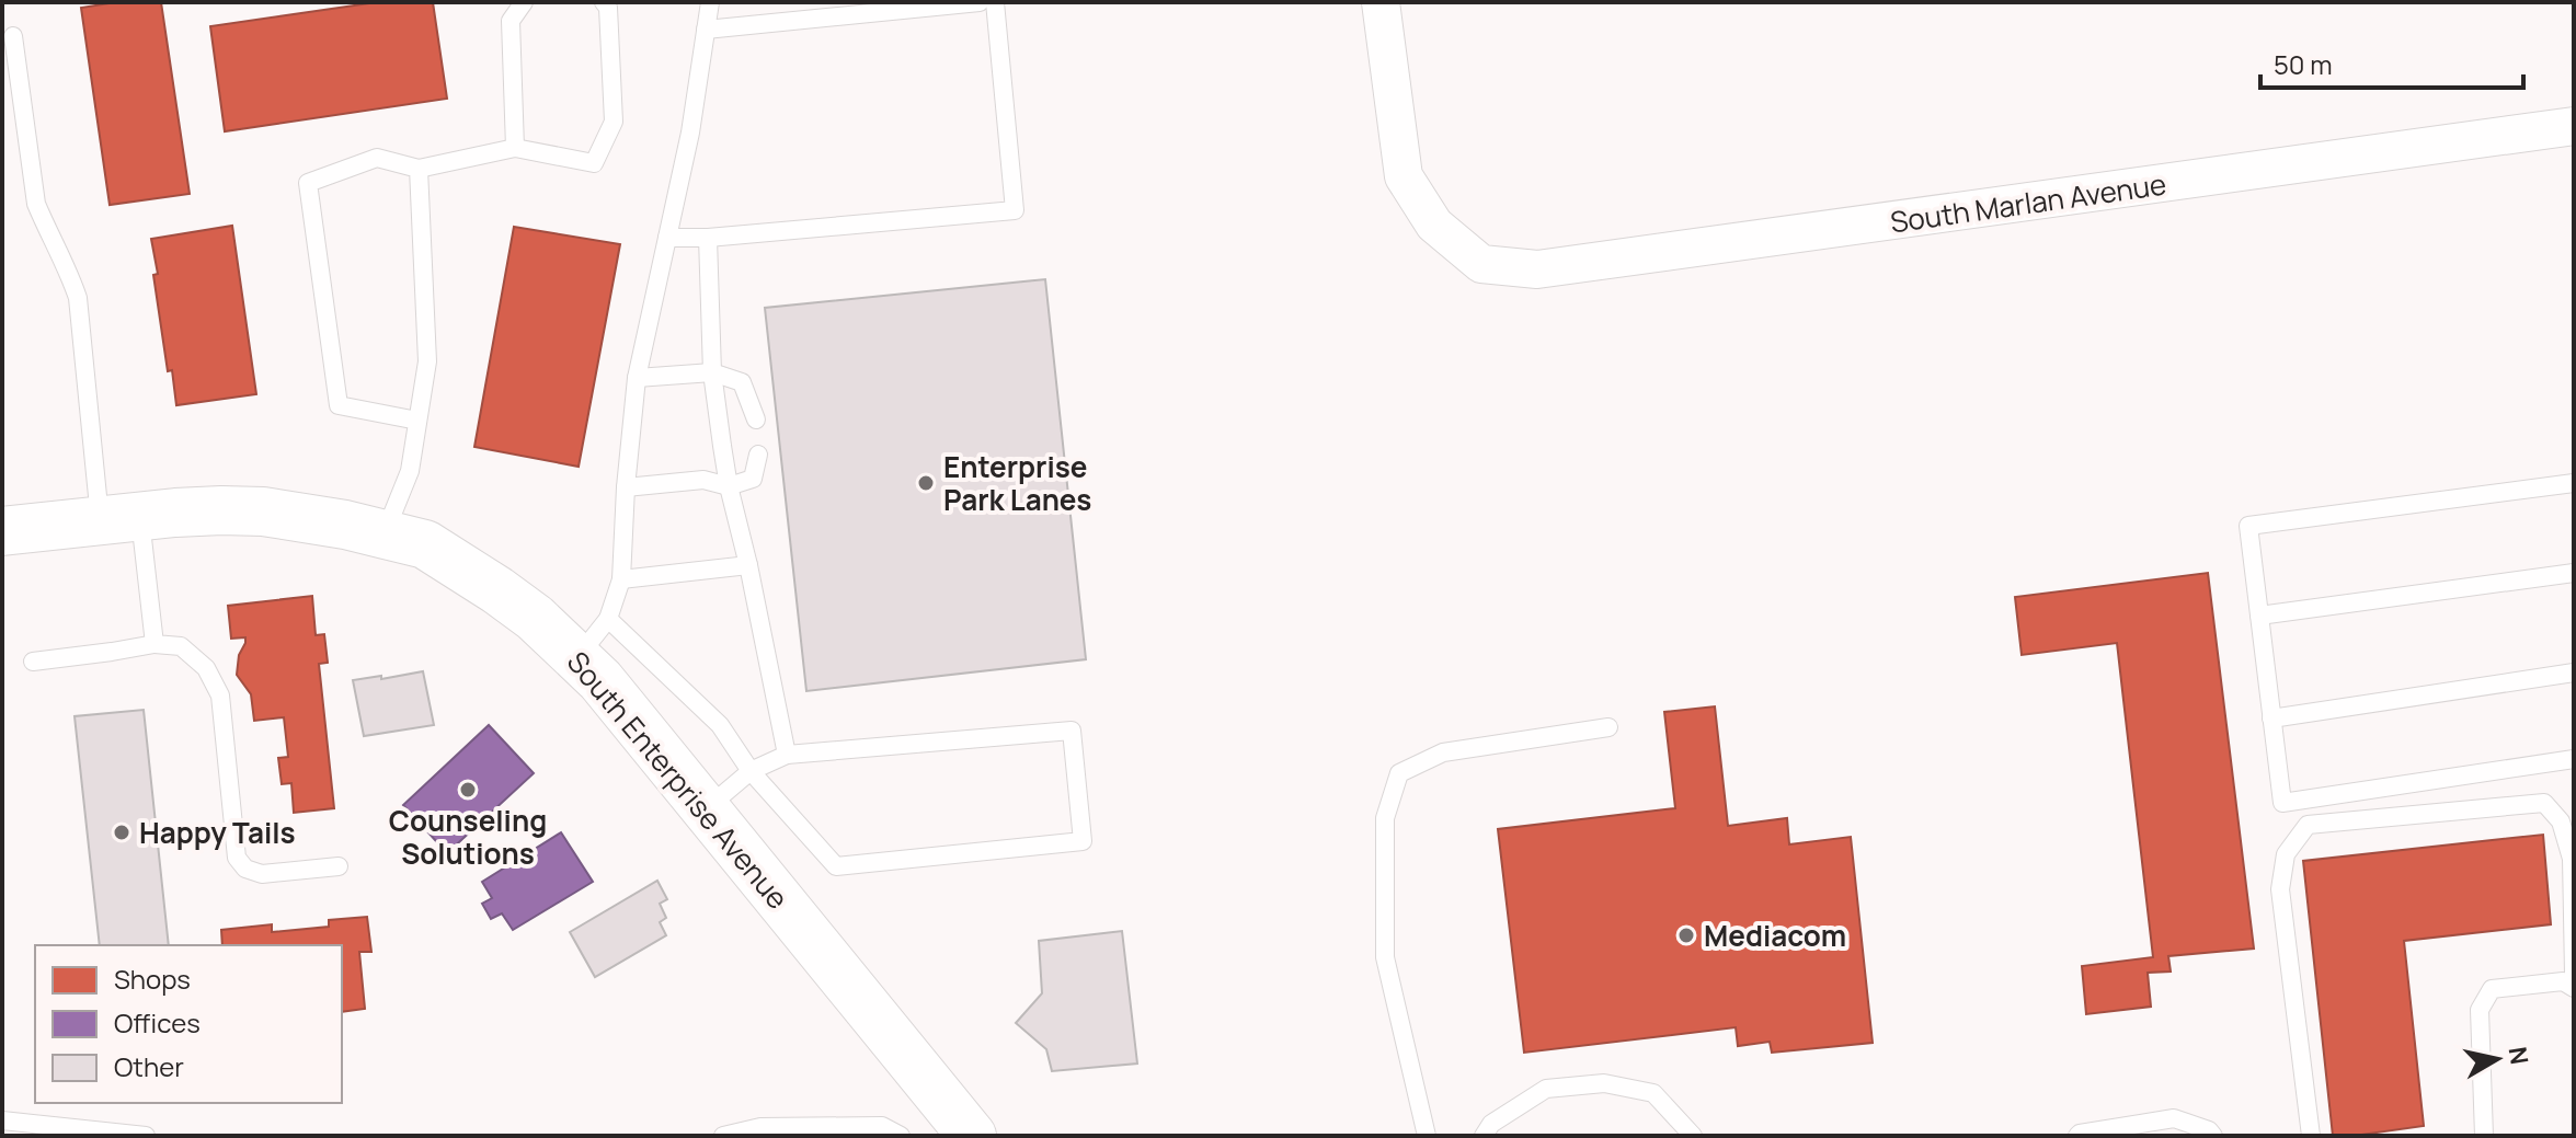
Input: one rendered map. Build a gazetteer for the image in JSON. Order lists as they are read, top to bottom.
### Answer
{
  "streets": {
    "street": ["South Marlan Avenue", "South Enterprise Avenue"]
  },
  "places": [
    "Enterprise Park Lanes",
    "Counseling Solutions",
    "Happy Tails",
    "Mediacom"
  ],
  "legend": ["Shops", "Offices", "Other"],
  "scale_bar": "50 m",
  "north": "right"
}
